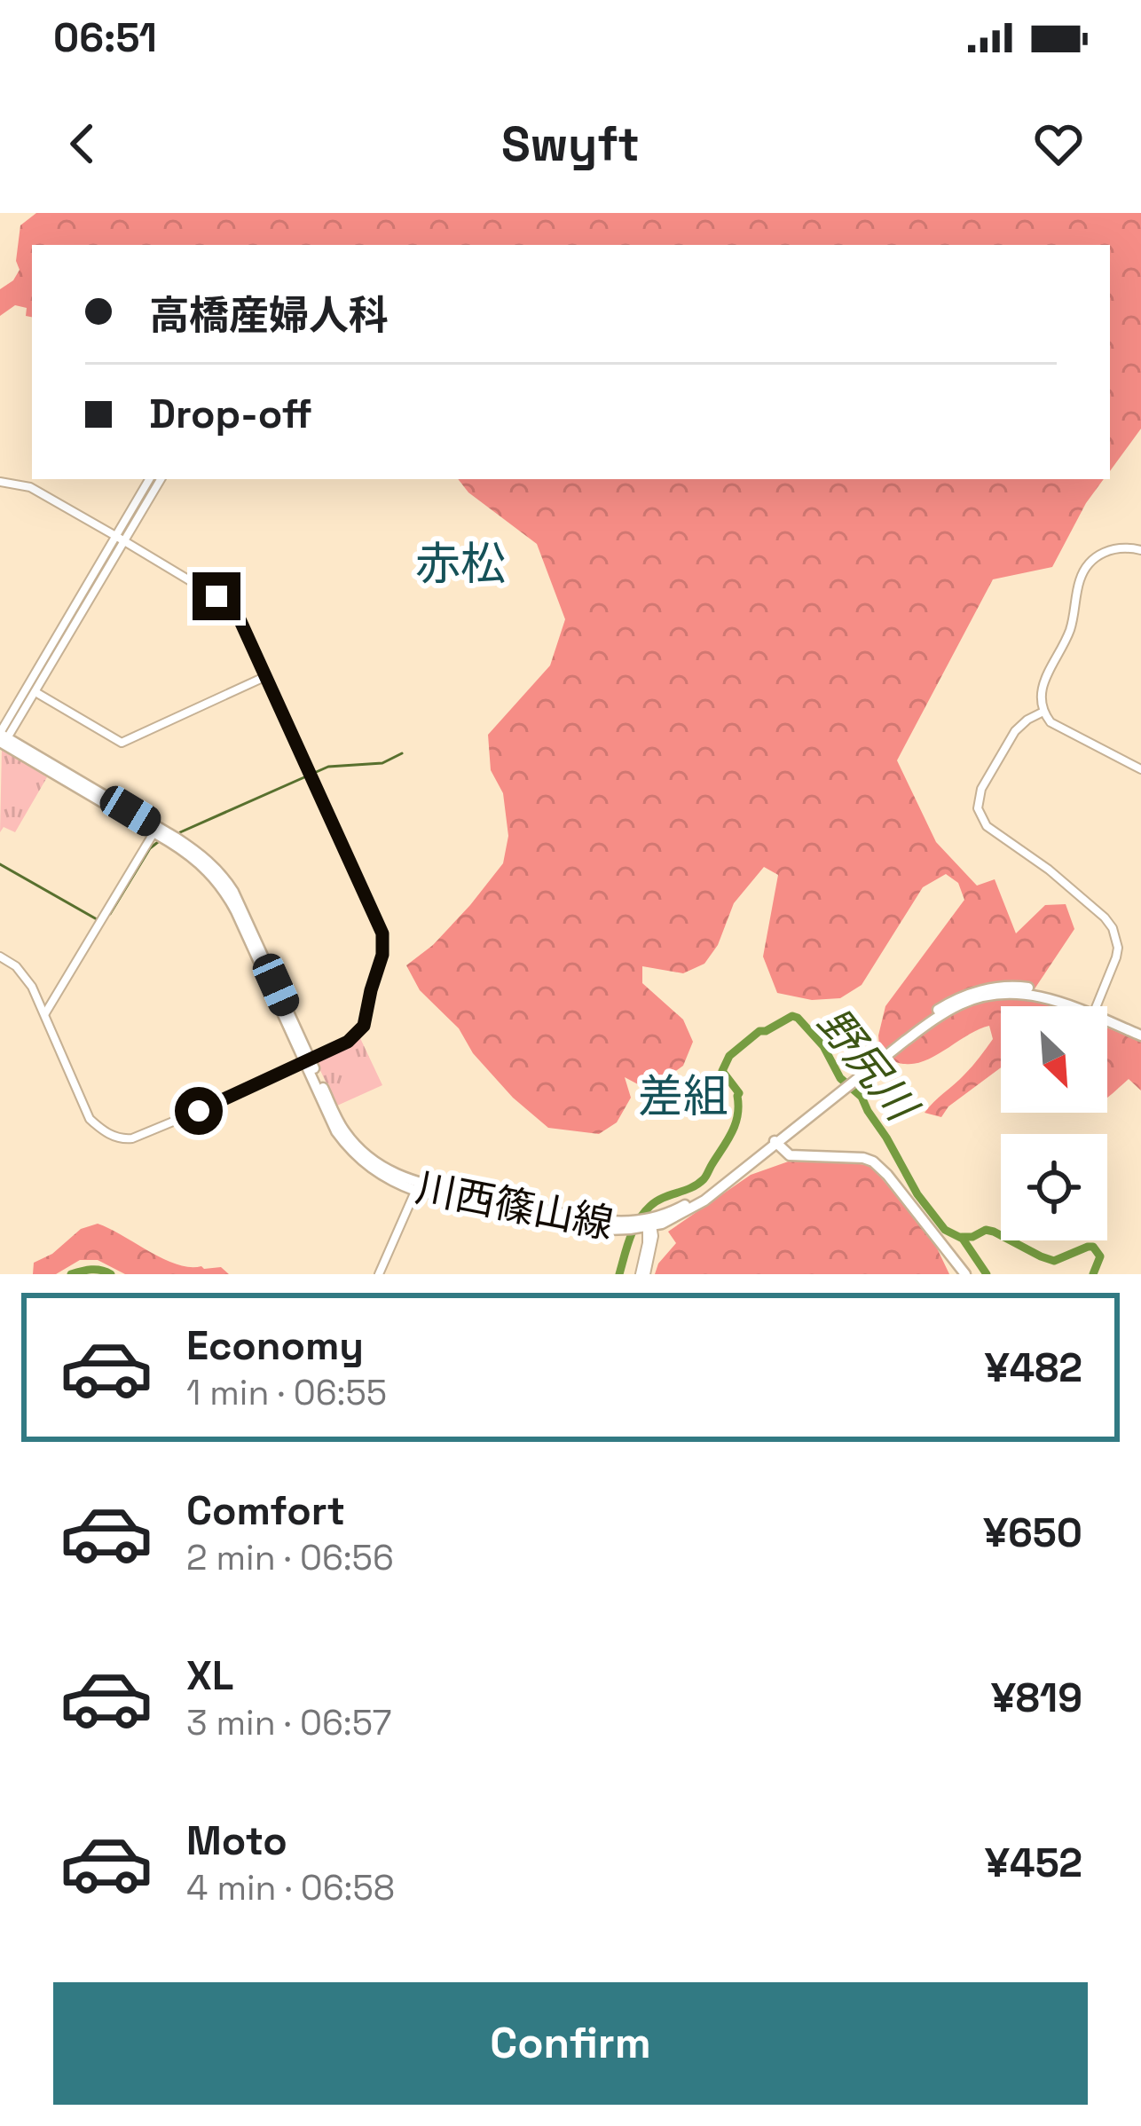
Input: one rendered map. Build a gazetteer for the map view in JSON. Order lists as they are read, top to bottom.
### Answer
{
  "streets": {
    "main road": ["川西篠山線"]
  },
  "districts": ["赤松", "差組"],
  "water": ["野尻川"],
  "north": "bottom right",
  "page": {
    "status": "06:51",
    "header": "Swyft",
    "banner": ["高橋産婦人科", "Drop-off"],
    "list": [
      {
        "name": "Economy",
        "note": "1 min · 06:55",
        "value": "¥482"
      },
      {
        "name": "Comfort",
        "note": "2 min · 06:56",
        "value": "¥650"
      },
      {
        "name": "XL",
        "note": "3 min · 06:57",
        "value": "¥819"
      },
      {
        "name": "Moto",
        "note": "4 min · 06:58",
        "value": "¥452"
      }
    ],
    "buttons": "Confirm"
  }
}
